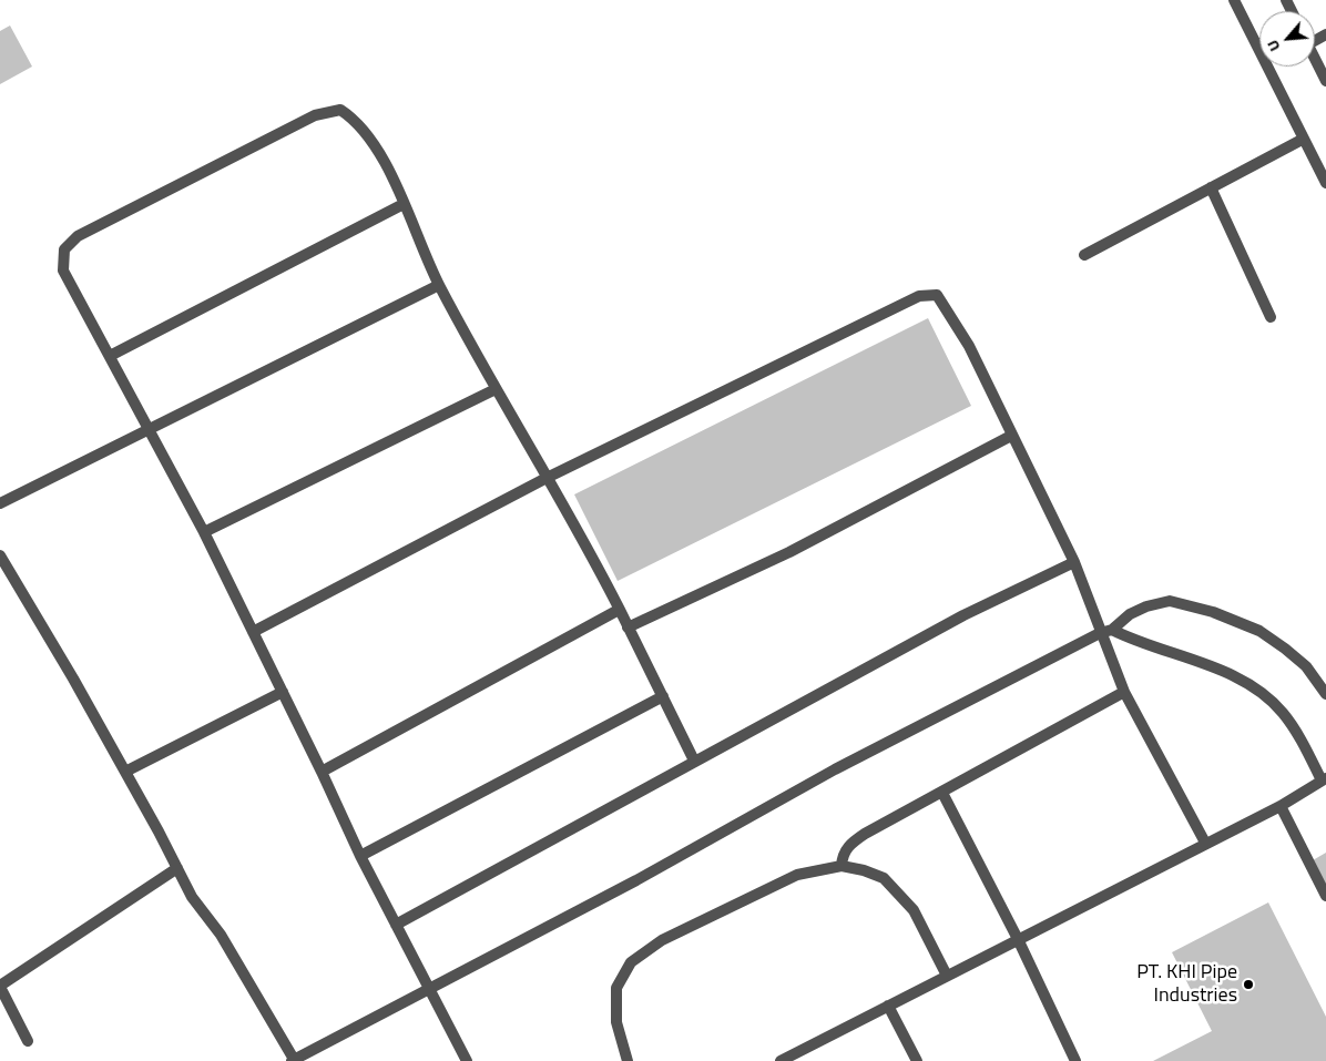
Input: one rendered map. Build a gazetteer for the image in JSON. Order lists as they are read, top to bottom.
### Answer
{
  "places": ["PT. KHI Pipe Industries"],
  "north": "bottom left"
}
